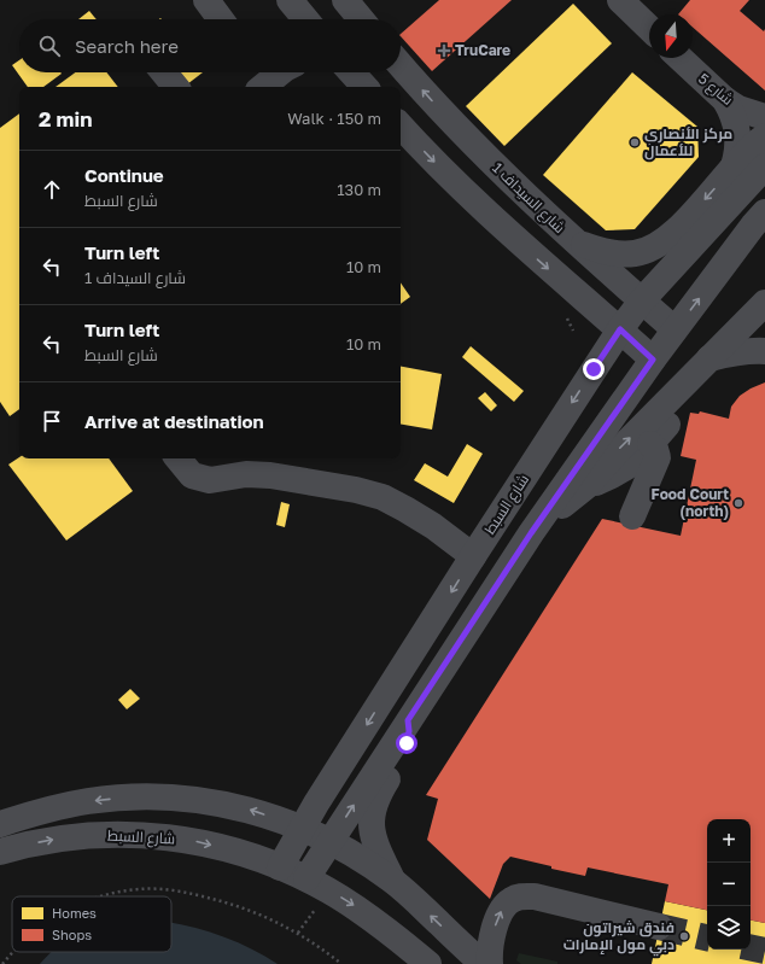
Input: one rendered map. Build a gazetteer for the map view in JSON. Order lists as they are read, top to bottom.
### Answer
{
  "streets": {
    "street": ["شارع 5", "شارع السيداف 1", "شارع السبط"]
  },
  "crossings": [
    ["شارع السيداف 1", "شارع السبط"]
  ],
  "places": {
    "health": ["TruCare"],
    "other": ["مركز الأنصاري للأعمال", "Food Court (north)", "فندق شيراتون دبي مول الإمارات"]
  },
  "legend": ["Homes", "Shops"],
  "north": "bottom",
  "page": {
    "search": "Search here",
    "heading": ["2 min", "Walk · 150 m"],
    "list": [
      ["Continue", "شارع السبط", "130 m"],
      ["Turn left", "شارع السيداف 1", "10 m"],
      ["Turn left", "شارع السبط", "10 m"],
      "Arrive at destination"
    ],
    "map_buttons": ["+", "−"]
  }
}
